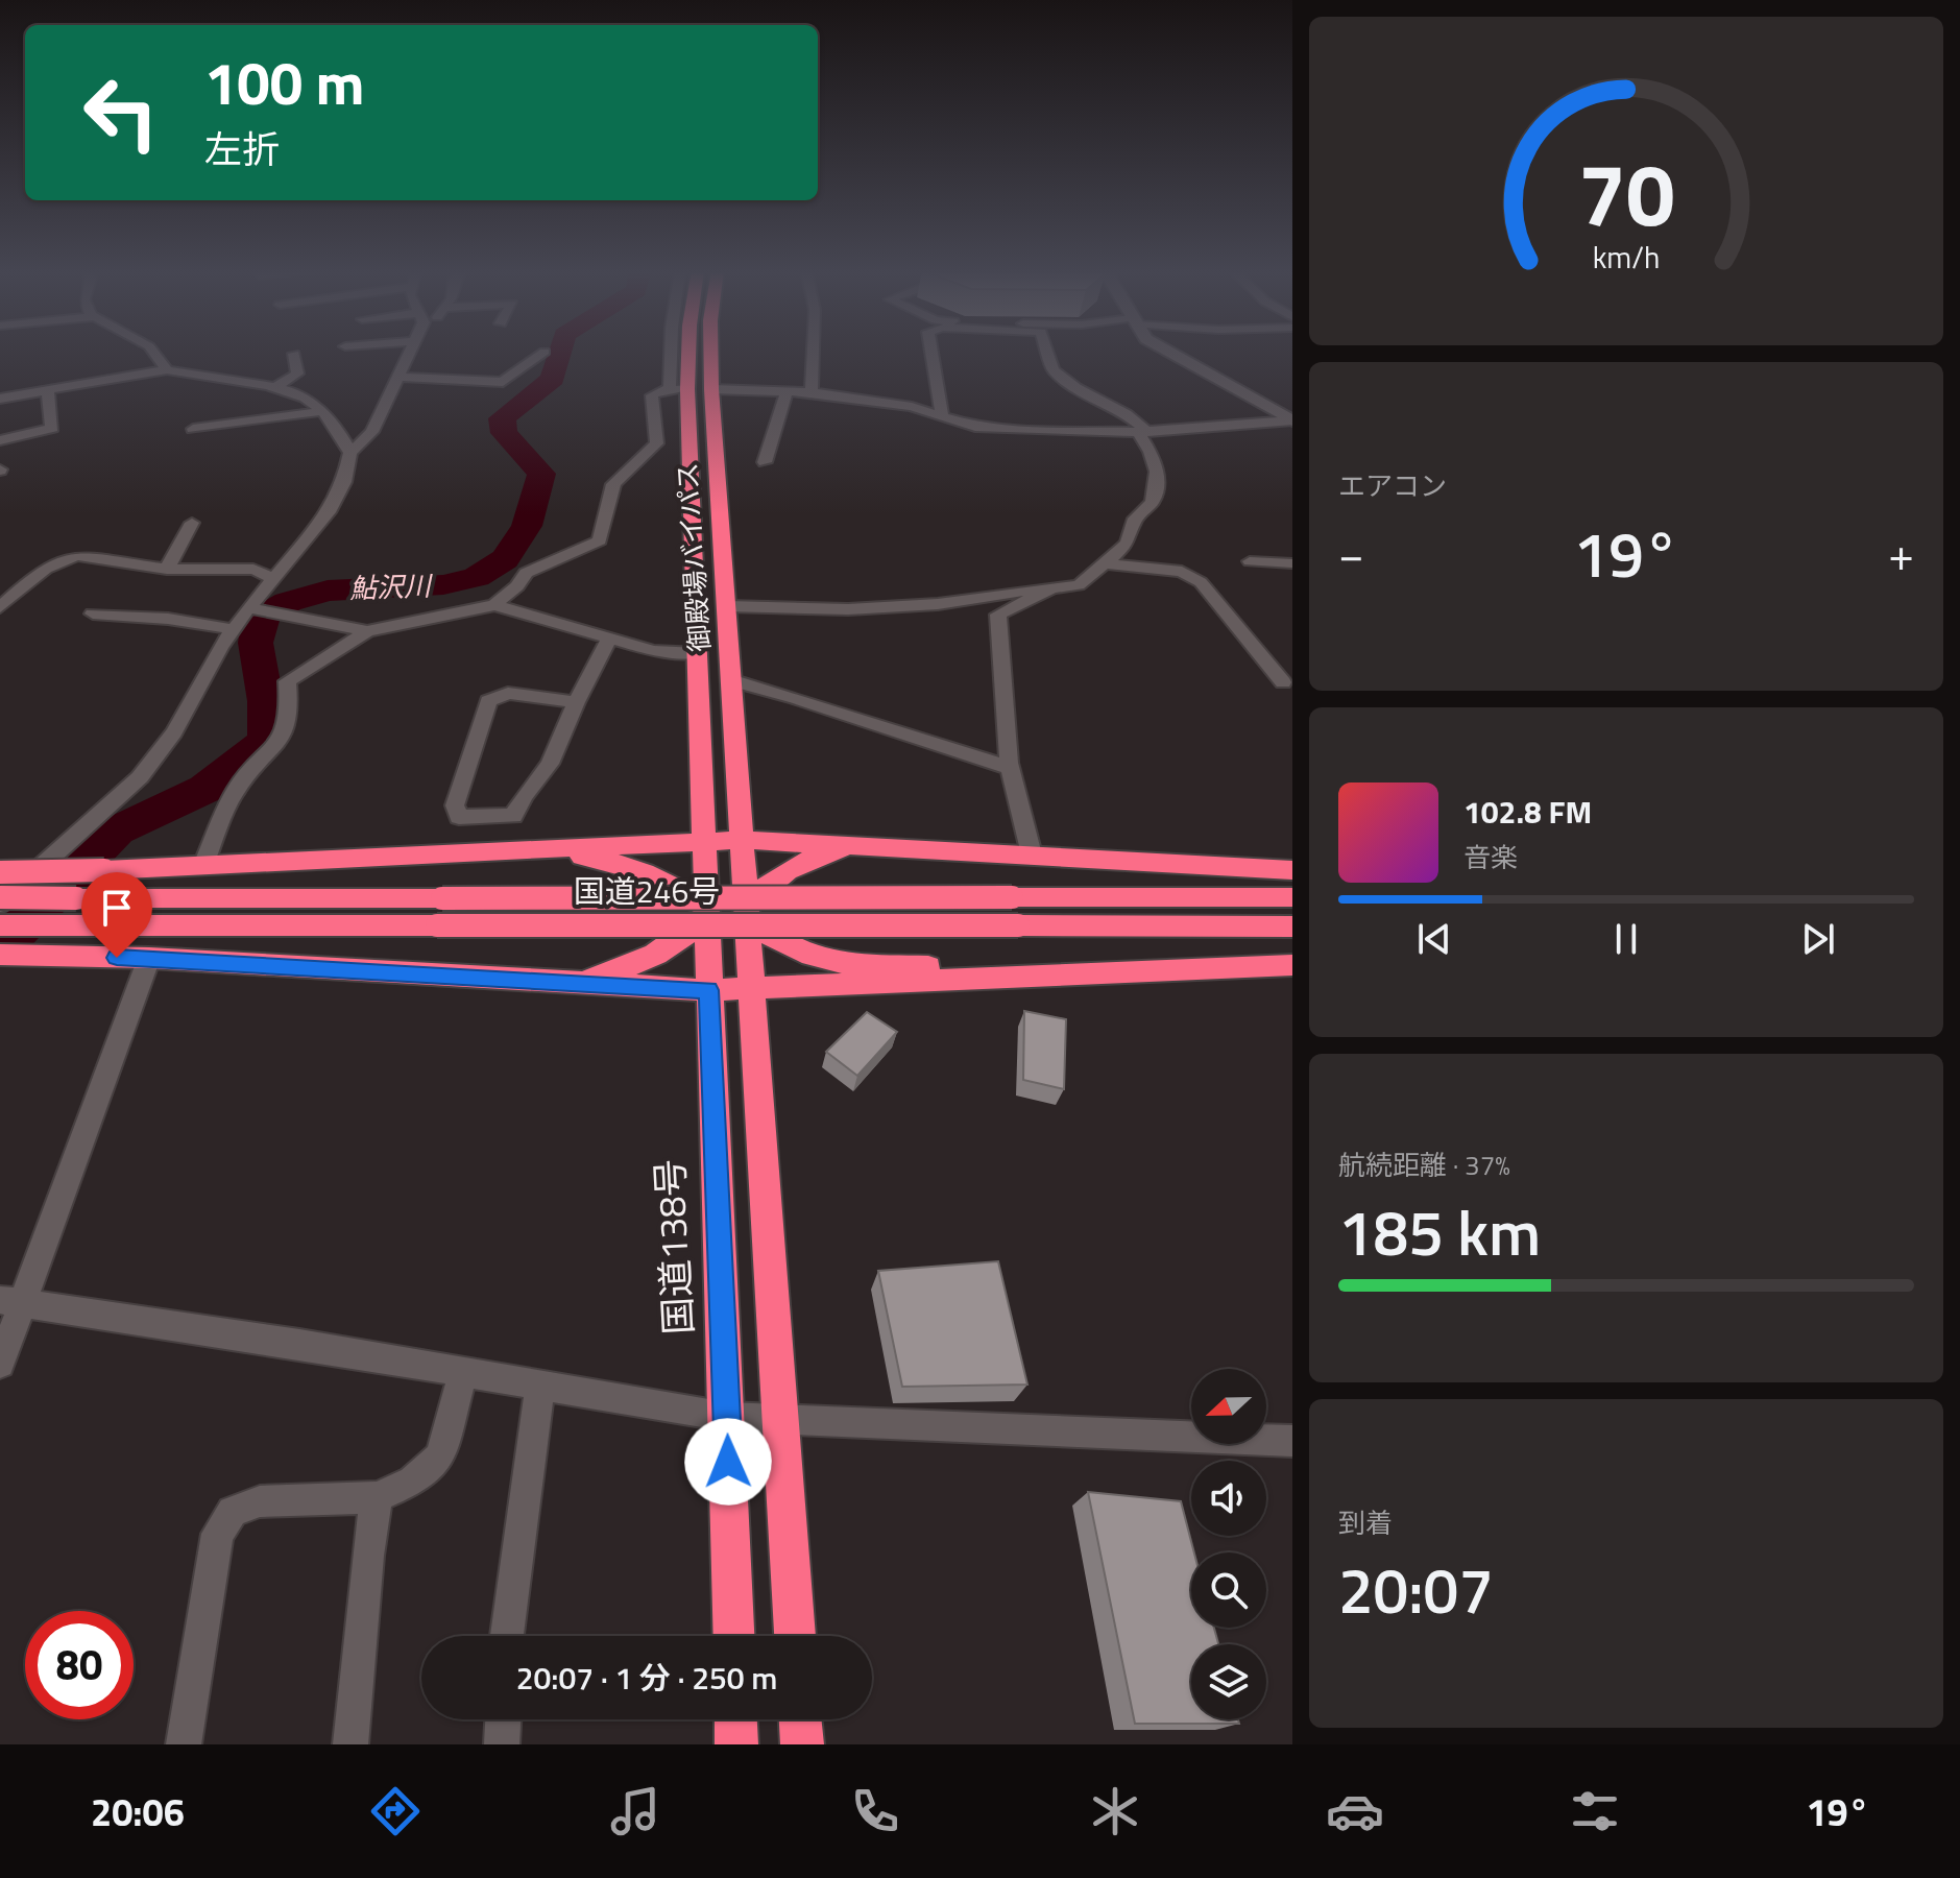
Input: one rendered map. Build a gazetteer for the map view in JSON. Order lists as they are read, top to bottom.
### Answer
{
  "streets": {
    "highway": ["御殿場バイパス", "国道246号", "国道138号"]
  },
  "crossings": [
    ["御殿場バイパス", "国道138号"]
  ],
  "water": ["鮎沢川"],
  "north": "left",
  "page": {
    "turn": ["100 m", "左折"],
    "tile": [
      "エアコン",
      ["航続距離 · 37%", "185 km"],
      ["到着", "20:07"]
    ],
    "heat": ["−", "19°", "+"],
    "song": ["102.8 FM", "音楽"],
    "limit": "80",
    "trip": "20:07 · 1 分 · 250 m",
    "tabs": ["20:06", "19°"],
    "gauge": ["70", "km/h"]
  }
}
